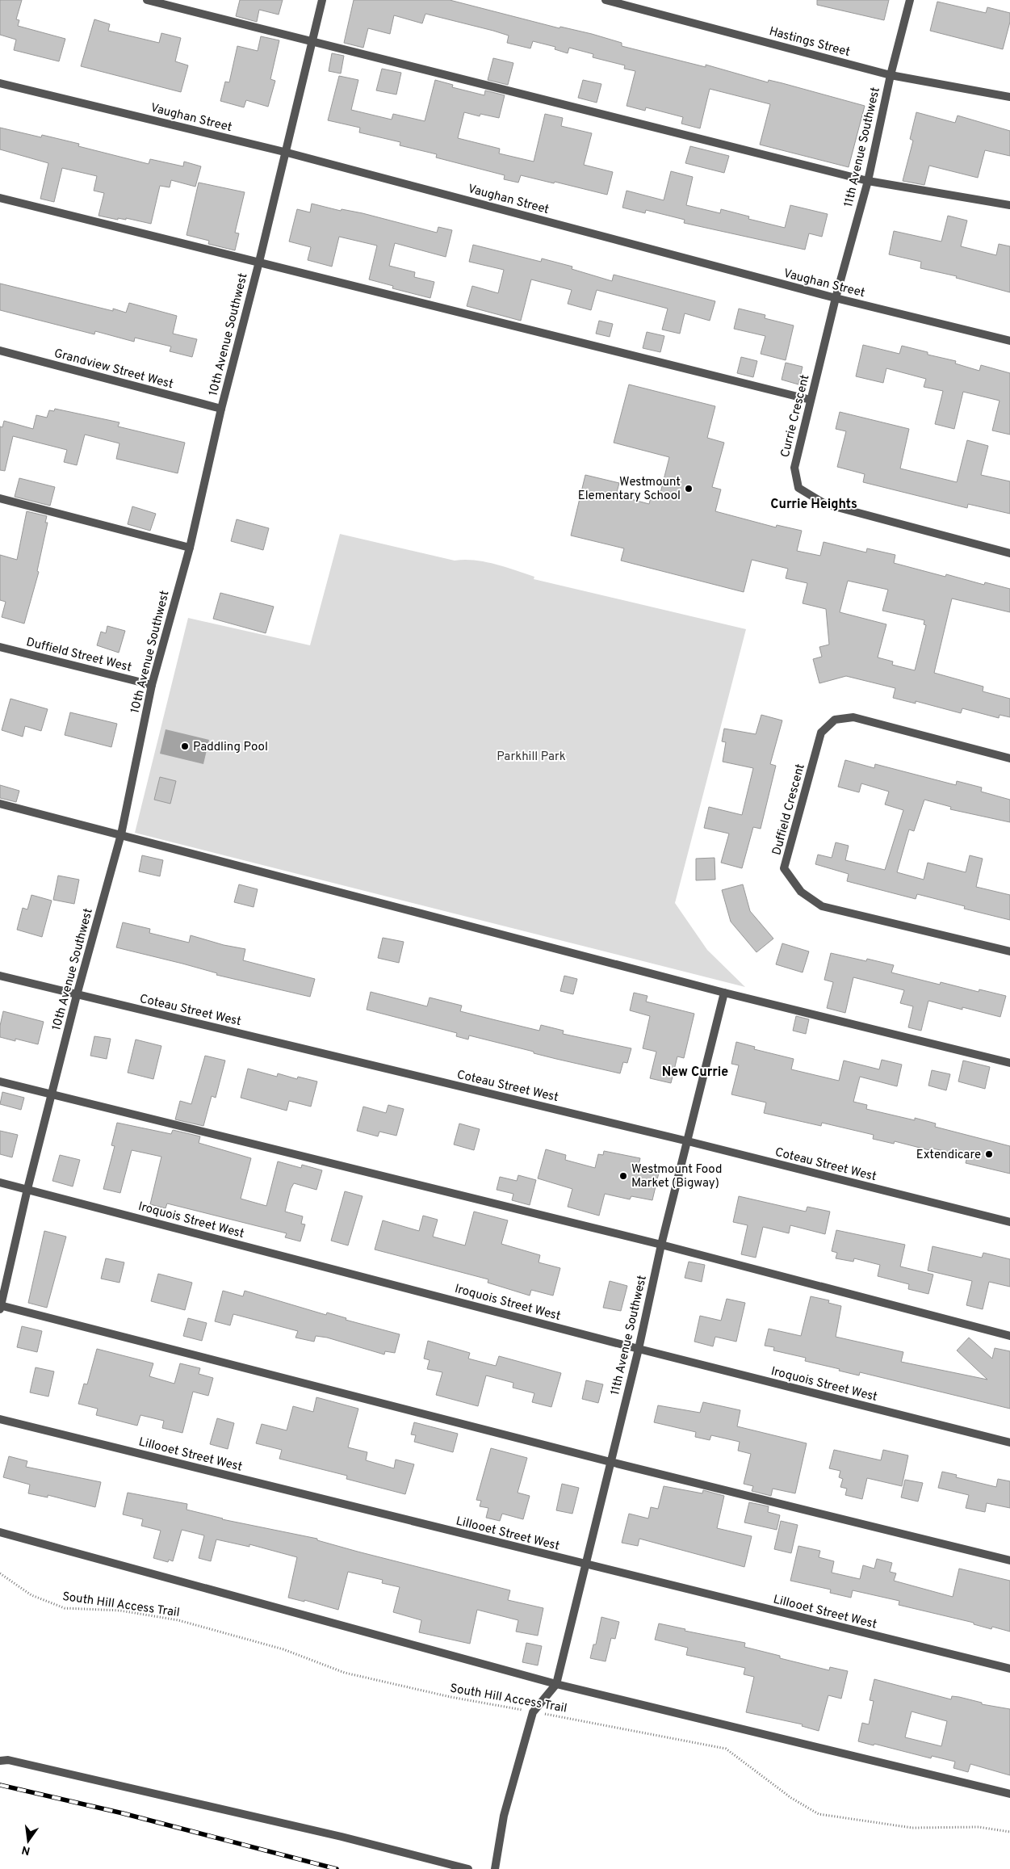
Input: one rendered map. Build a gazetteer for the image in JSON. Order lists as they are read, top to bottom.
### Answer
{
  "streets": {
    "street": [
      "Hastings Street",
      "Vaughan Street",
      "11th Avenue Southwest",
      "10th Avenue Southwest",
      "Grandview Street West",
      "Currie Crescent",
      "Duffield Street West",
      "Duffield Crescent",
      "Coteau Street West",
      "Iroquois Street West",
      "Lillooet Street West"
    ],
    "path": ["South Hill Access Trail"]
  },
  "crossings": [
    ["Hastings Street", "11th Avenue Southwest"],
    ["Vaughan Street", "11th Avenue Southwest"],
    ["Vaughan Street", "10th Avenue Southwest"],
    ["Vaughan Street", "Currie Crescent"],
    ["11th Avenue Southwest", "Currie Crescent"],
    ["11th Avenue Southwest", "Coteau Street West"],
    ["11th Avenue Southwest", "Iroquois Street West"],
    ["11th Avenue Southwest", "Lillooet Street West"],
    ["10th Avenue Southwest", "Grandview Street West"],
    ["10th Avenue Southwest", "Duffield Street West"],
    ["10th Avenue Southwest", "Coteau Street West"],
    ["10th Avenue Southwest", "Iroquois Street West"]
  ],
  "districts": ["Currie Heights", "New Currie"],
  "parks": ["Parkhill Park"],
  "places": [
    "Westmount Elementary School",
    "Paddling Pool",
    "Extendicare",
    "Westmount Food Market (Bigway)"
  ],
  "north": "bottom"
}
